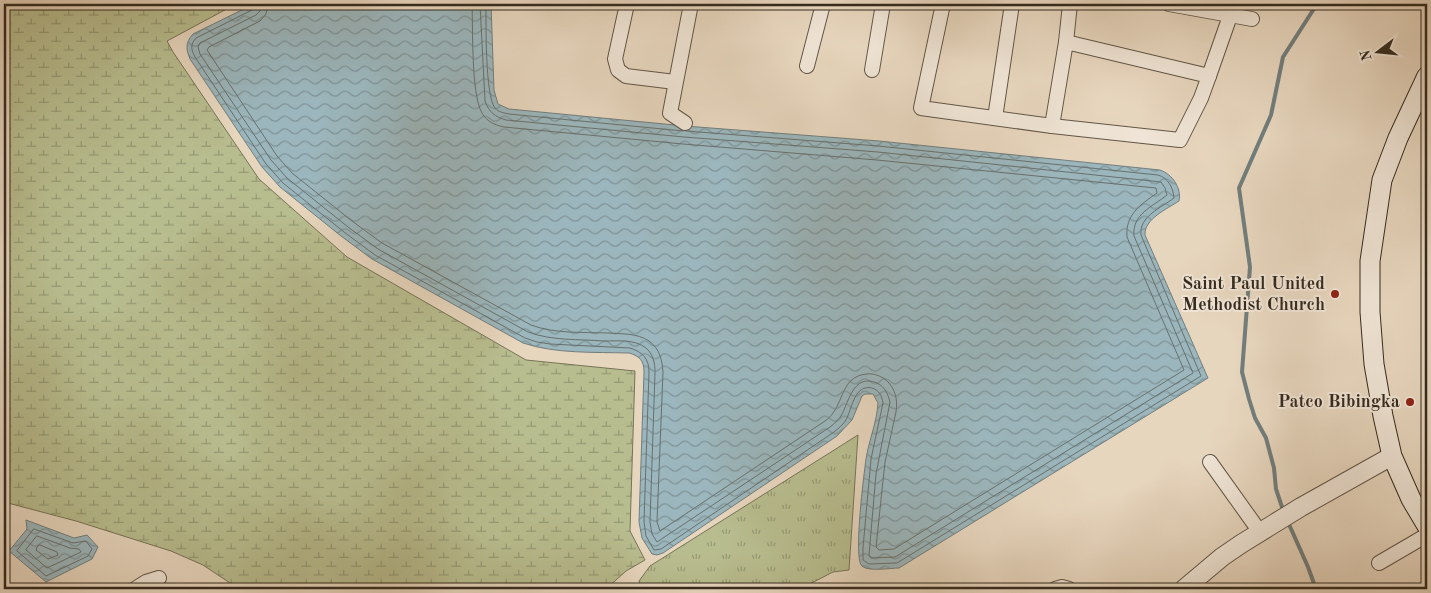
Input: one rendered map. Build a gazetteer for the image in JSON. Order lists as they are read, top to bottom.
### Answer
{
  "places": ["Saint Paul United Methodist Church", "Patco Bibingka"],
  "north": "left"
}
